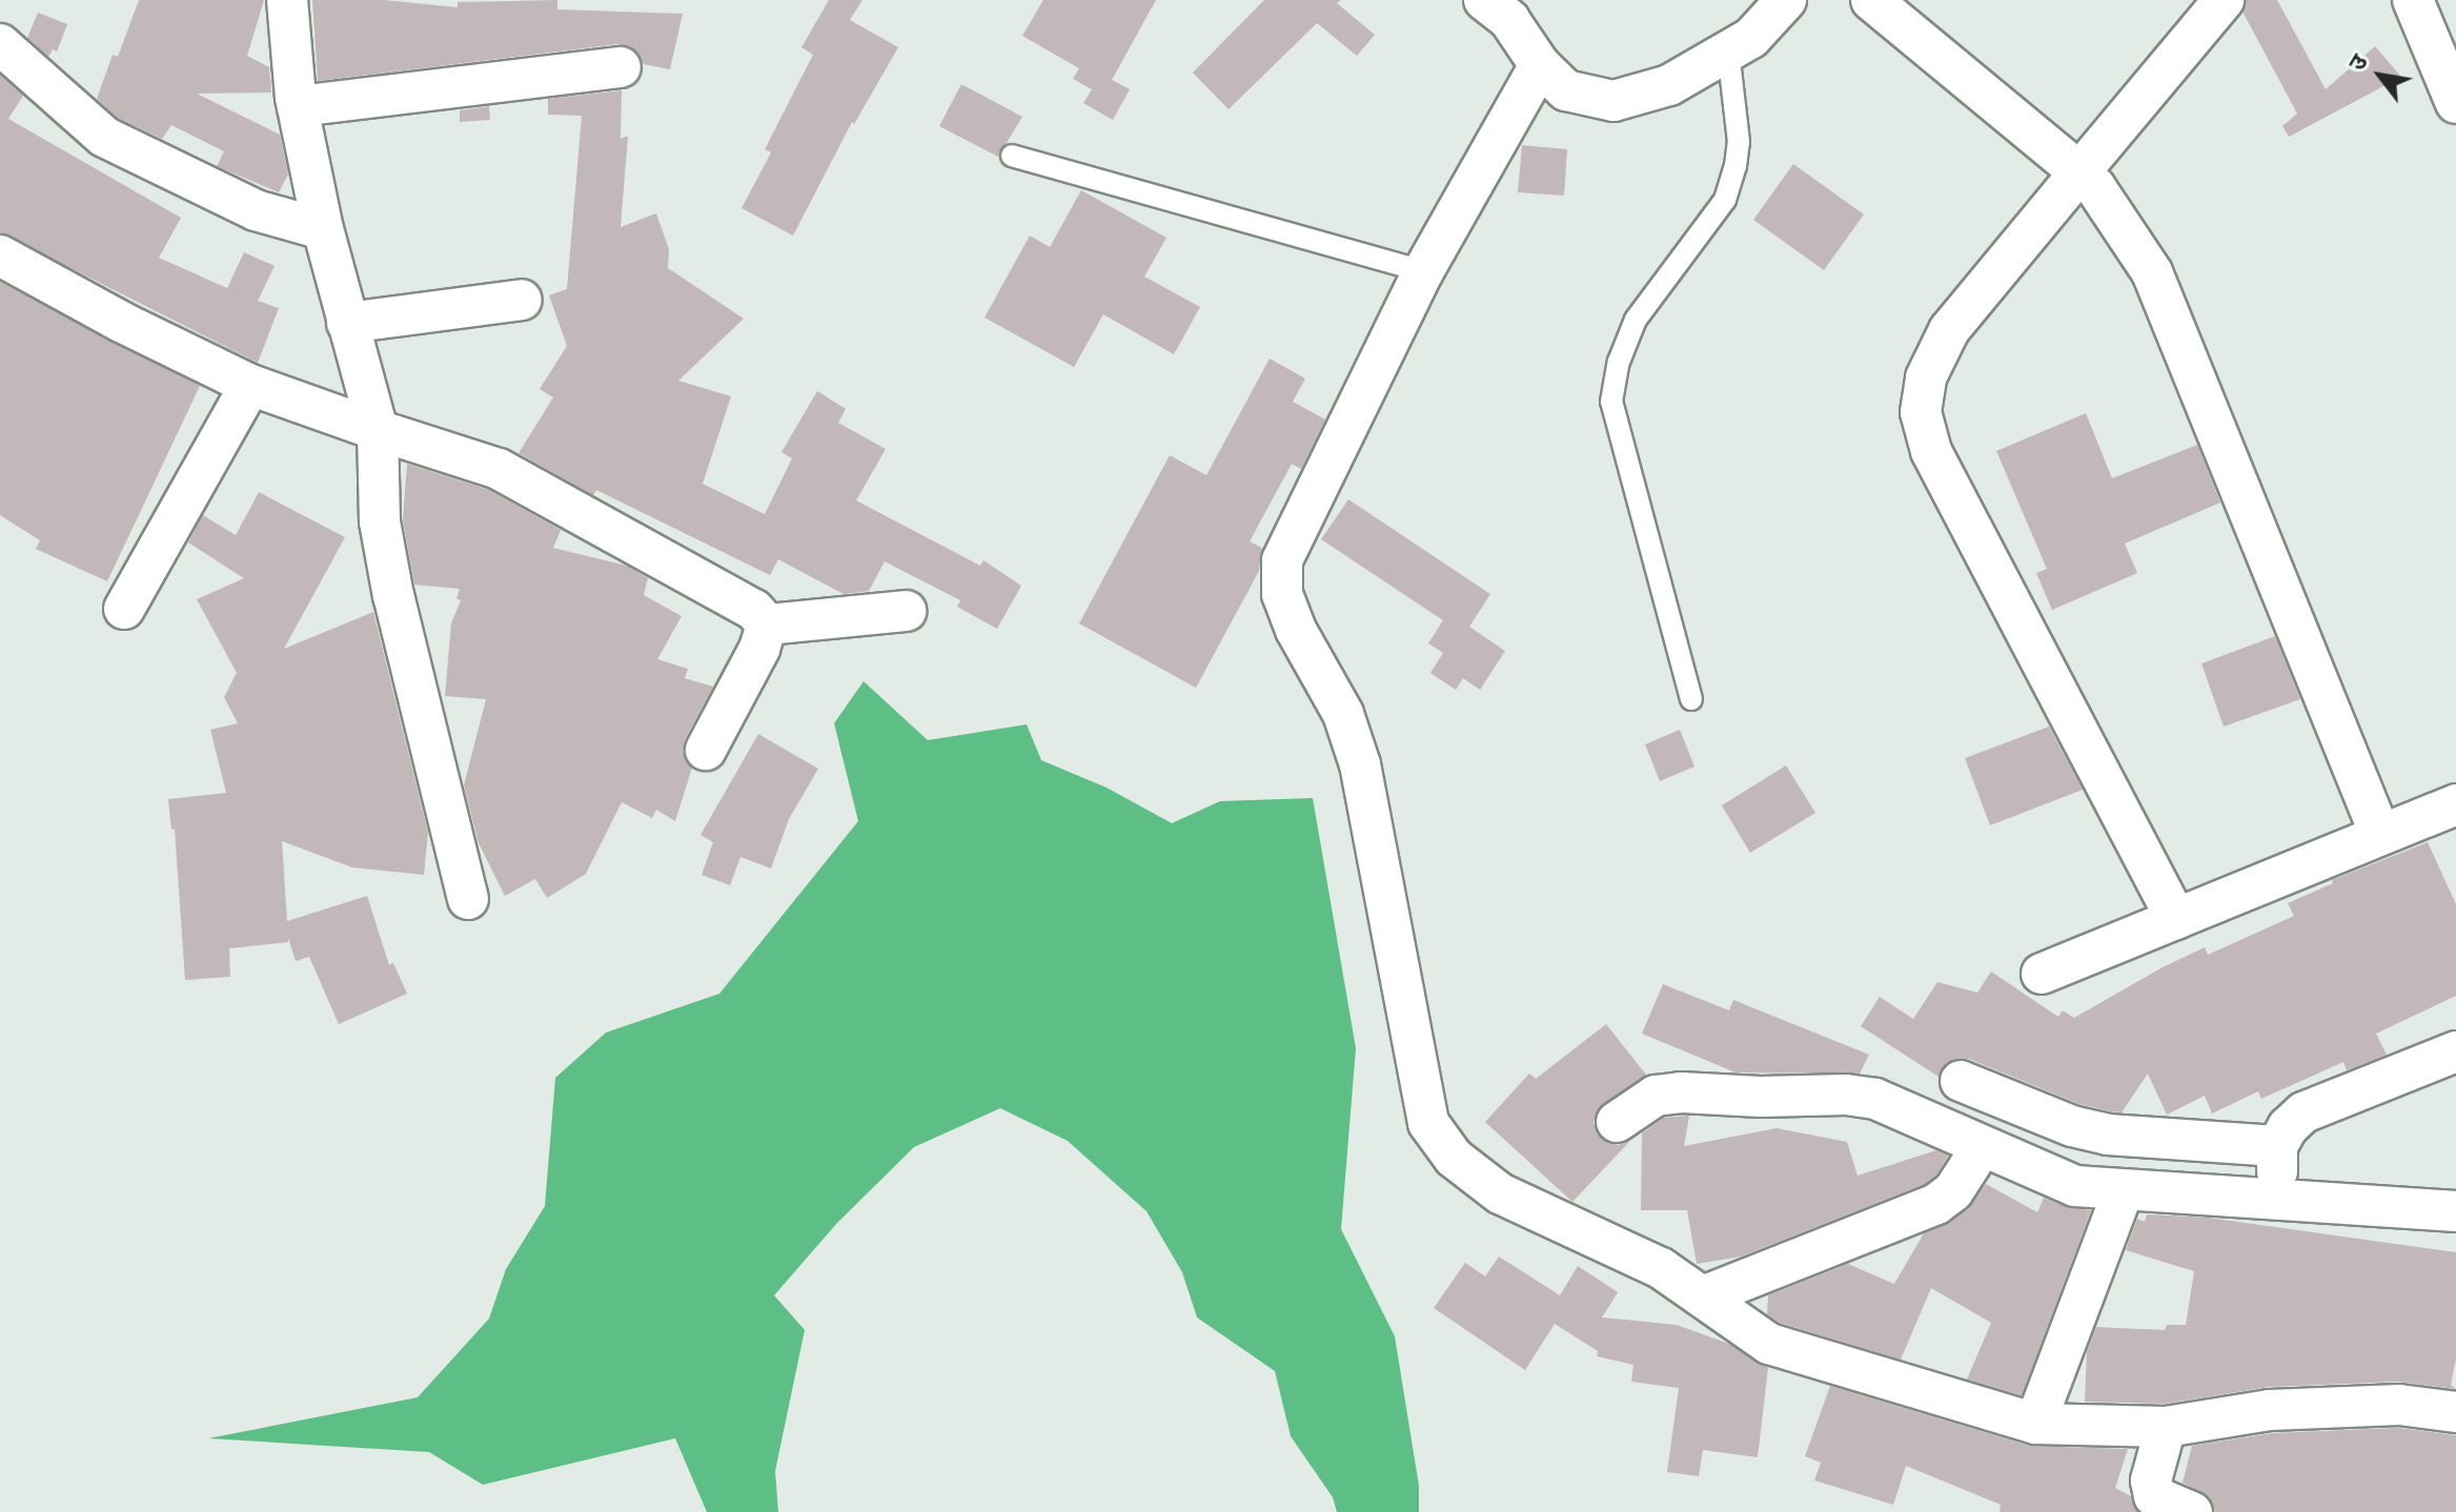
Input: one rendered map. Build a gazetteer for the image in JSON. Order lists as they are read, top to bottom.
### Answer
{
  "north": "top left"
}
